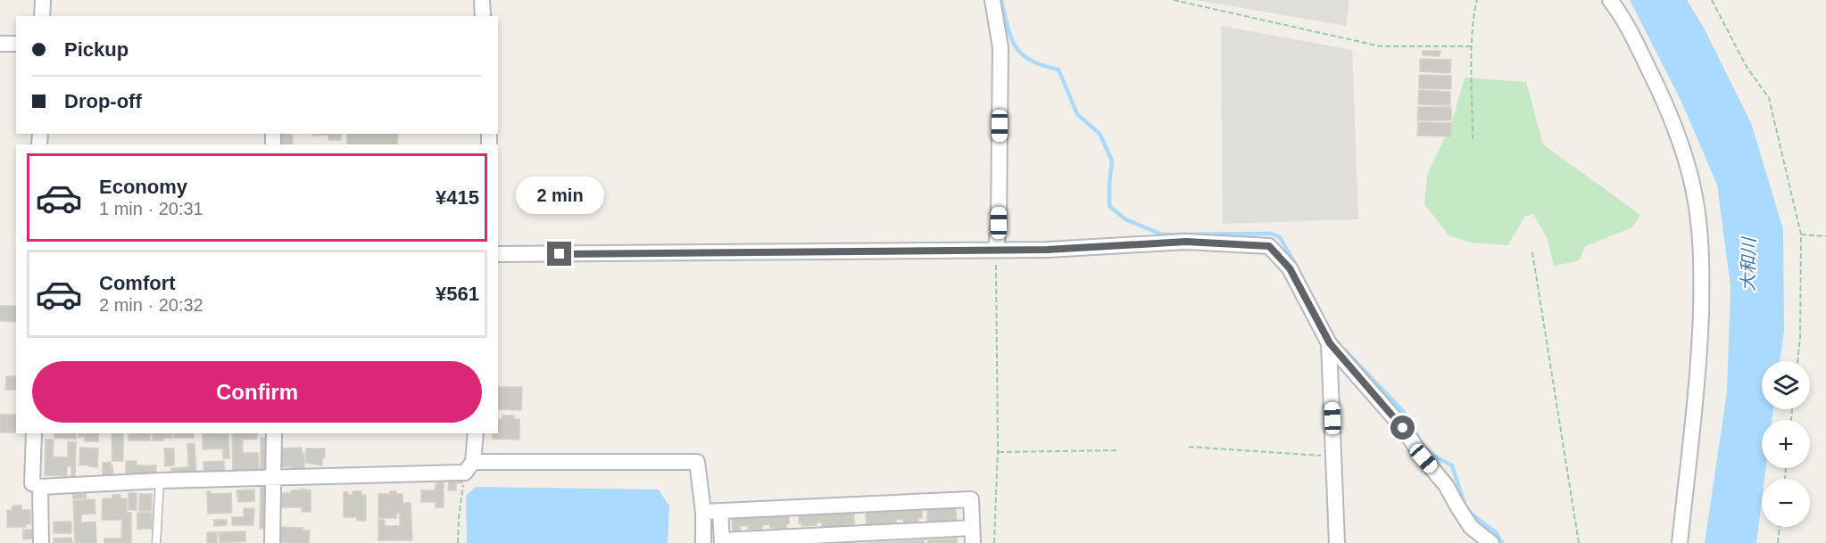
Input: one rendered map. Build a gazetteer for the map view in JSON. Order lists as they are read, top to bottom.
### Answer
{
  "water": ["大和川"],
  "page": {
    "banner": ["Pickup", "Drop-off"],
    "list": [
      {
        "name": "Economy",
        "note": "1 min · 20:31",
        "value": "¥415"
      },
      {
        "name": "Comfort",
        "note": "2 min · 20:32",
        "value": "¥561"
      }
    ],
    "bubble": "2 min",
    "buttons": "Confirm",
    "map_buttons": ["+", "−"]
  }
}
